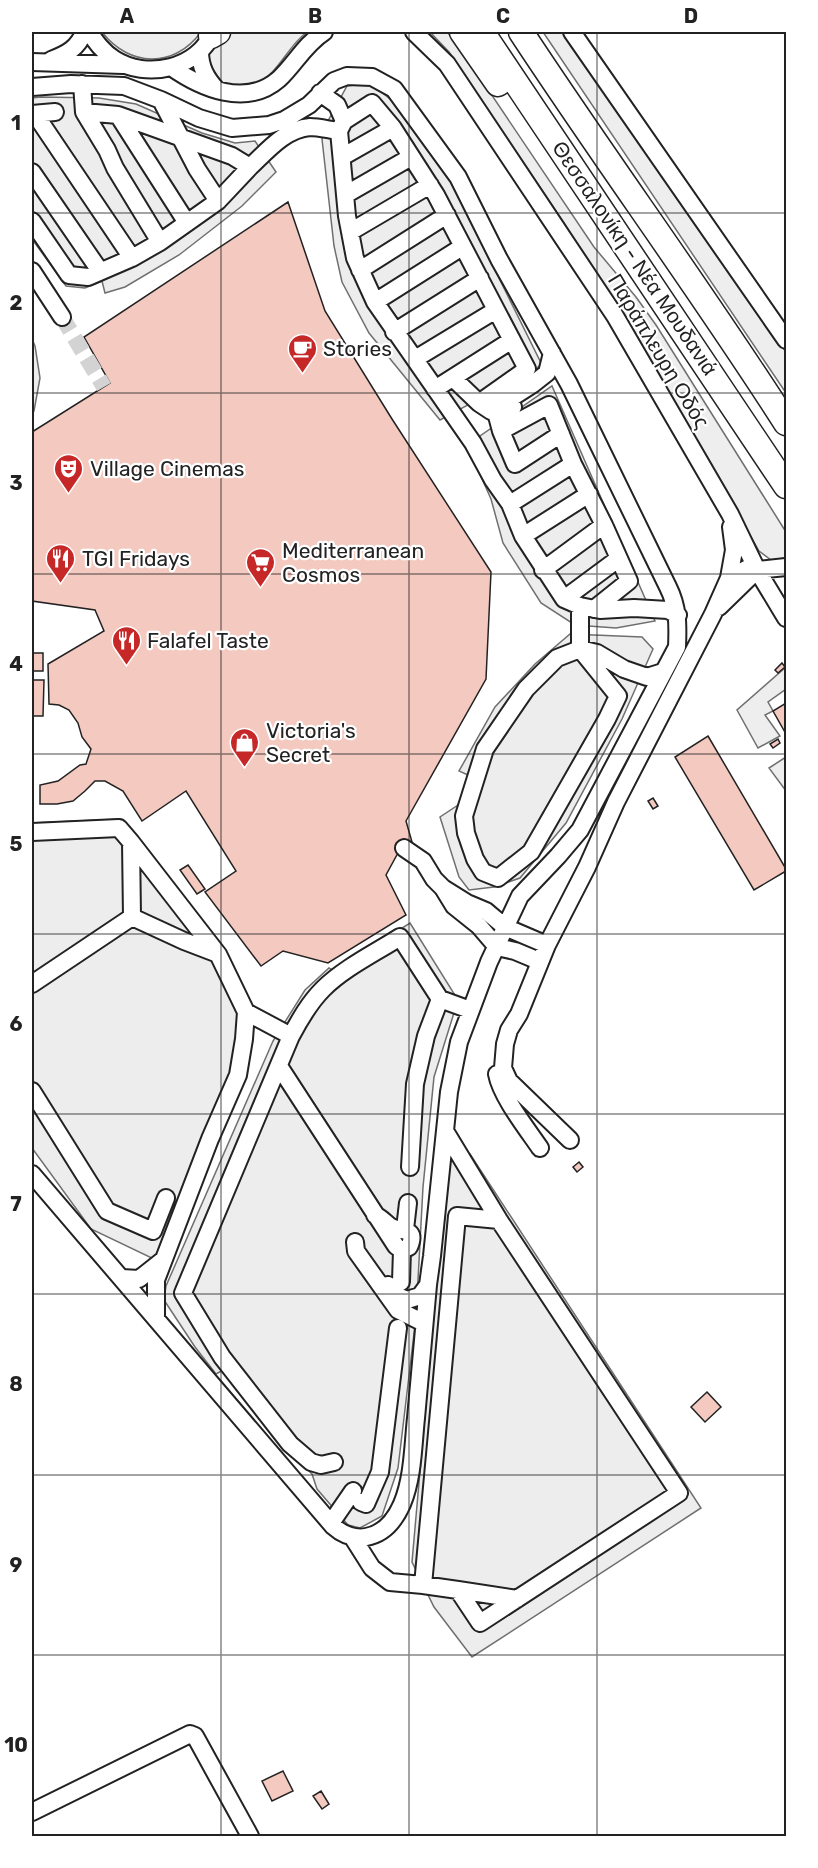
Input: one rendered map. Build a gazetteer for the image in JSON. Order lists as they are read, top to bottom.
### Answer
{
  "streets": {
    "highway": ["Θεσσαλονίκη - Νέα Μουδανιά"],
    "street": ["Παράπλευρη Οδός"]
  },
  "places": {
    "cafe": ["Stories"],
    "theatre": ["Village Cinemas"],
    "restaurant": ["TGI Fridays", "Falafel Taste"],
    "supermarket": ["Mediterranean Cosmos"],
    "shop": ["Victoria's Secret"]
  },
  "grid": {
    "columns": [
      "A",
      "B",
      "C",
      "D"
    ],
    "rows": [
      "1",
      "2",
      "3",
      "4",
      "5",
      "6",
      "7",
      "8",
      "9",
      "10"
    ]
  }
}
